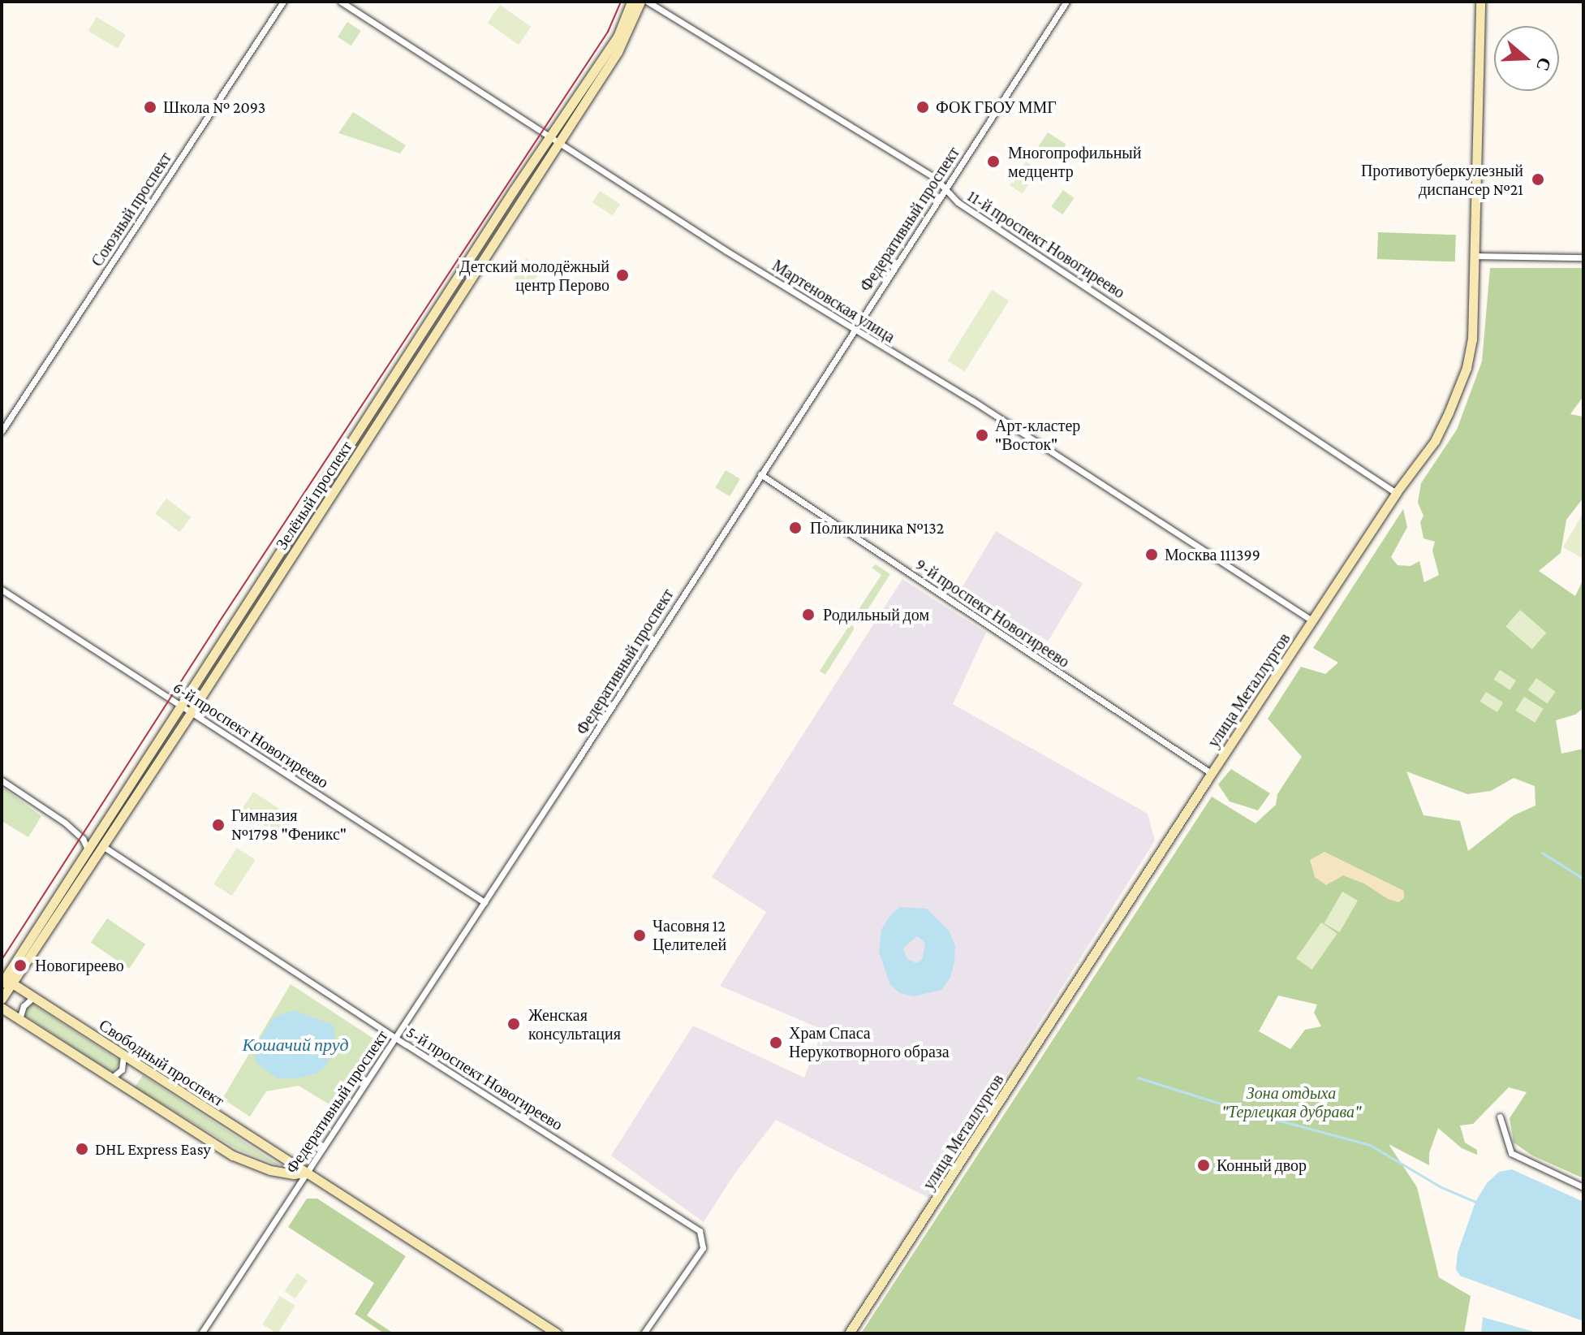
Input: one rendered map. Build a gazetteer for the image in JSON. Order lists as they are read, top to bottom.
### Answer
{
  "streets": {
    "main road": ["Зелёный проспект", "улица Металлургов", "Свободный проспект"],
    "street": [
      "Союзный проспект",
      "Федеративный проспект",
      "11-й проспект Новогиреево",
      "Мартеновская улица",
      "9-й проспект Новогиреево",
      "6-й проспект Новогиреево",
      "5-й проспект Новогиреево"
    ]
  },
  "crossings": [
    ["Федеративный проспект", "11-й проспект Новогиреево"],
    ["Федеративный проспект", "Мартеновская улица"],
    ["Федеративный проспект", "9-й проспект Новогиреево"],
    ["Федеративный проспект", "6-й проспект Новогиреево"],
    ["Федеративный проспект", "Свободный проспект"],
    ["Федеративный проспект", "5-й проспект Новогиреево"],
    ["11-й проспект Новогиреево", "улица Металлургов"],
    ["Мартеновская улица", "Зелёный проспект"],
    ["Мартеновская улица", "улица Металлургов"],
    ["Зелёный проспект", "6-й проспект Новогиреево"],
    ["Зелёный проспект", "Свободный проспект"],
    ["Зелёный проспект", "5-й проспект Новогиреево"],
    ["9-й проспект Новогиреево", "улица Металлургов"]
  ],
  "water": ["Кошачий пруд"],
  "parks": ["Зона отдыха \"Терлецкая дубрава\""],
  "places": [
    "Школа № 2093",
    "ФОК ГБОУ ММГ",
    "Многопрофильный медцентр",
    "Противотуберкулезный диспансер №21",
    "Детский молодёжный центр Перово",
    "Арт-кластер \"Восток\"",
    "Поликлиника №132",
    "Москва 111399",
    "Родильный дом",
    "Гимназия №1798 \"Феникс\"",
    "Часовня 12 Целителей",
    "Новогиреево",
    "Женская консультация",
    "Храм Спаса Нерукотворного образа",
    "DHL Express Easy",
    "Конный двор"
  ],
  "north": "right"
}
